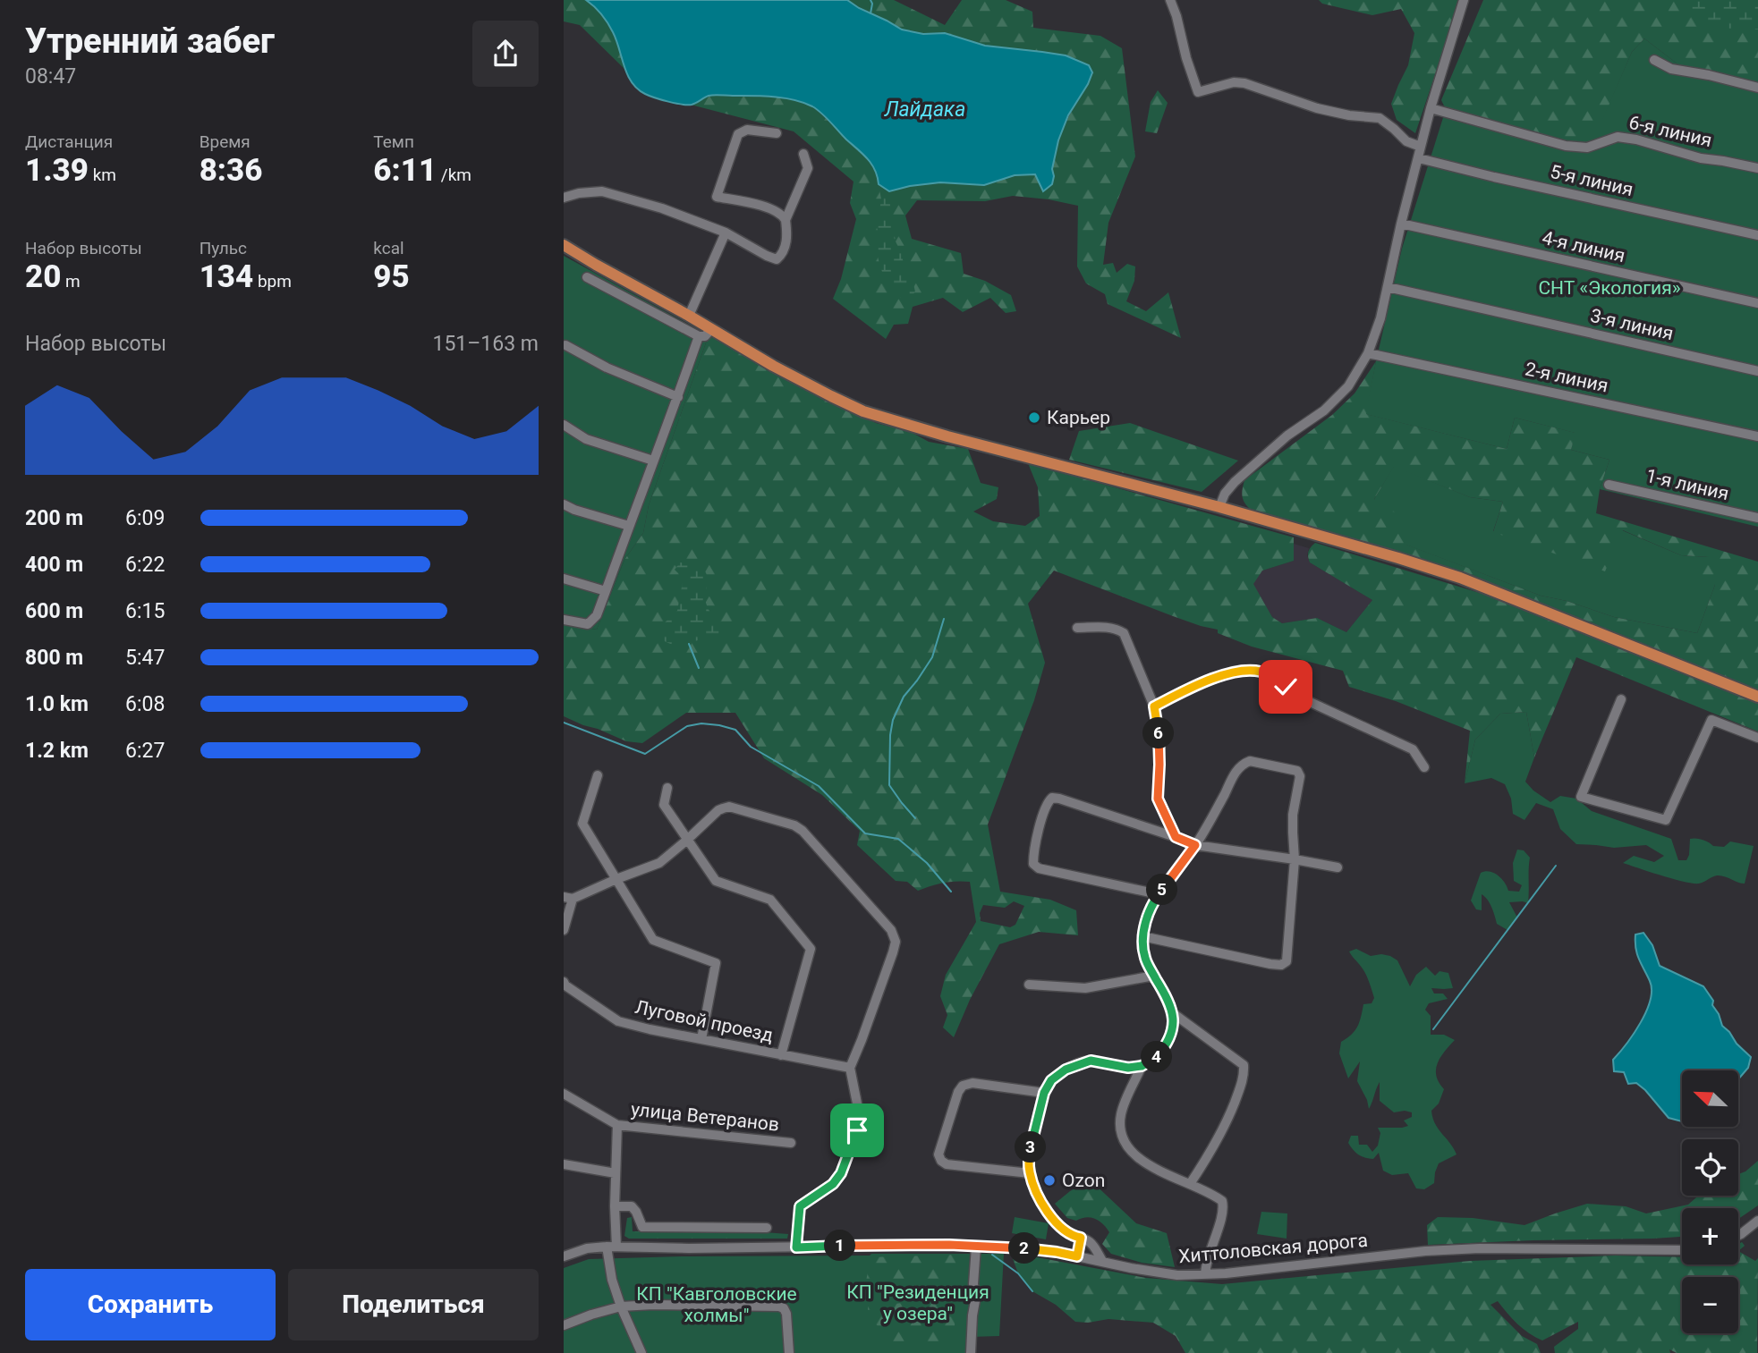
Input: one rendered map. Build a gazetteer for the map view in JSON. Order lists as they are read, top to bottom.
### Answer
{
  "streets": {
    "street": [
      "6-я линия",
      "5-я линия",
      "4-я линия",
      "3-я линия",
      "2-я линия",
      "1-я линия",
      "Луговой проезд",
      "улица Ветеранов",
      "Хиттоловская дорога"
    ]
  },
  "crossings": [
    ["улица Ветеранов", "Хиттоловская дорога"]
  ],
  "water": ["Лайдака"],
  "parks": ["СНТ «Экология»", "КП \"Резиденция у озера\"", "КП \"Кавголовские холмы\""],
  "places": ["Карьер", "Ozon"],
  "north": "top left",
  "page": {
    "heading": ["Утренний забег", "08:47"],
    "stats": [
      ["Дистанция", "1.39 km"],
      ["Время", "8:36"],
      ["Темп", "6:11 /km"],
      ["Набор высоты", "20 m"],
      ["Пульс", "134 bpm"],
      ["kcal", "95"]
    ],
    "chart": ["Набор высоты", "151–163 m"],
    "list": [
      {
        "name": "200 m",
        "note": "6:09"
      },
      {
        "name": "400 m",
        "note": "6:22"
      },
      {
        "name": "600 m",
        "note": "6:15"
      },
      {
        "name": "800 m",
        "note": "5:47"
      },
      {
        "name": "1.0 km",
        "note": "6:08"
      },
      {
        "name": "1.2 km",
        "note": "6:27"
      }
    ],
    "pins": [
      "6",
      "5",
      "4",
      "3",
      "1",
      "2"
    ],
    "map_buttons": ["+", "−"],
    "buttons": ["Сохранить", "Поделиться"]
  }
}
